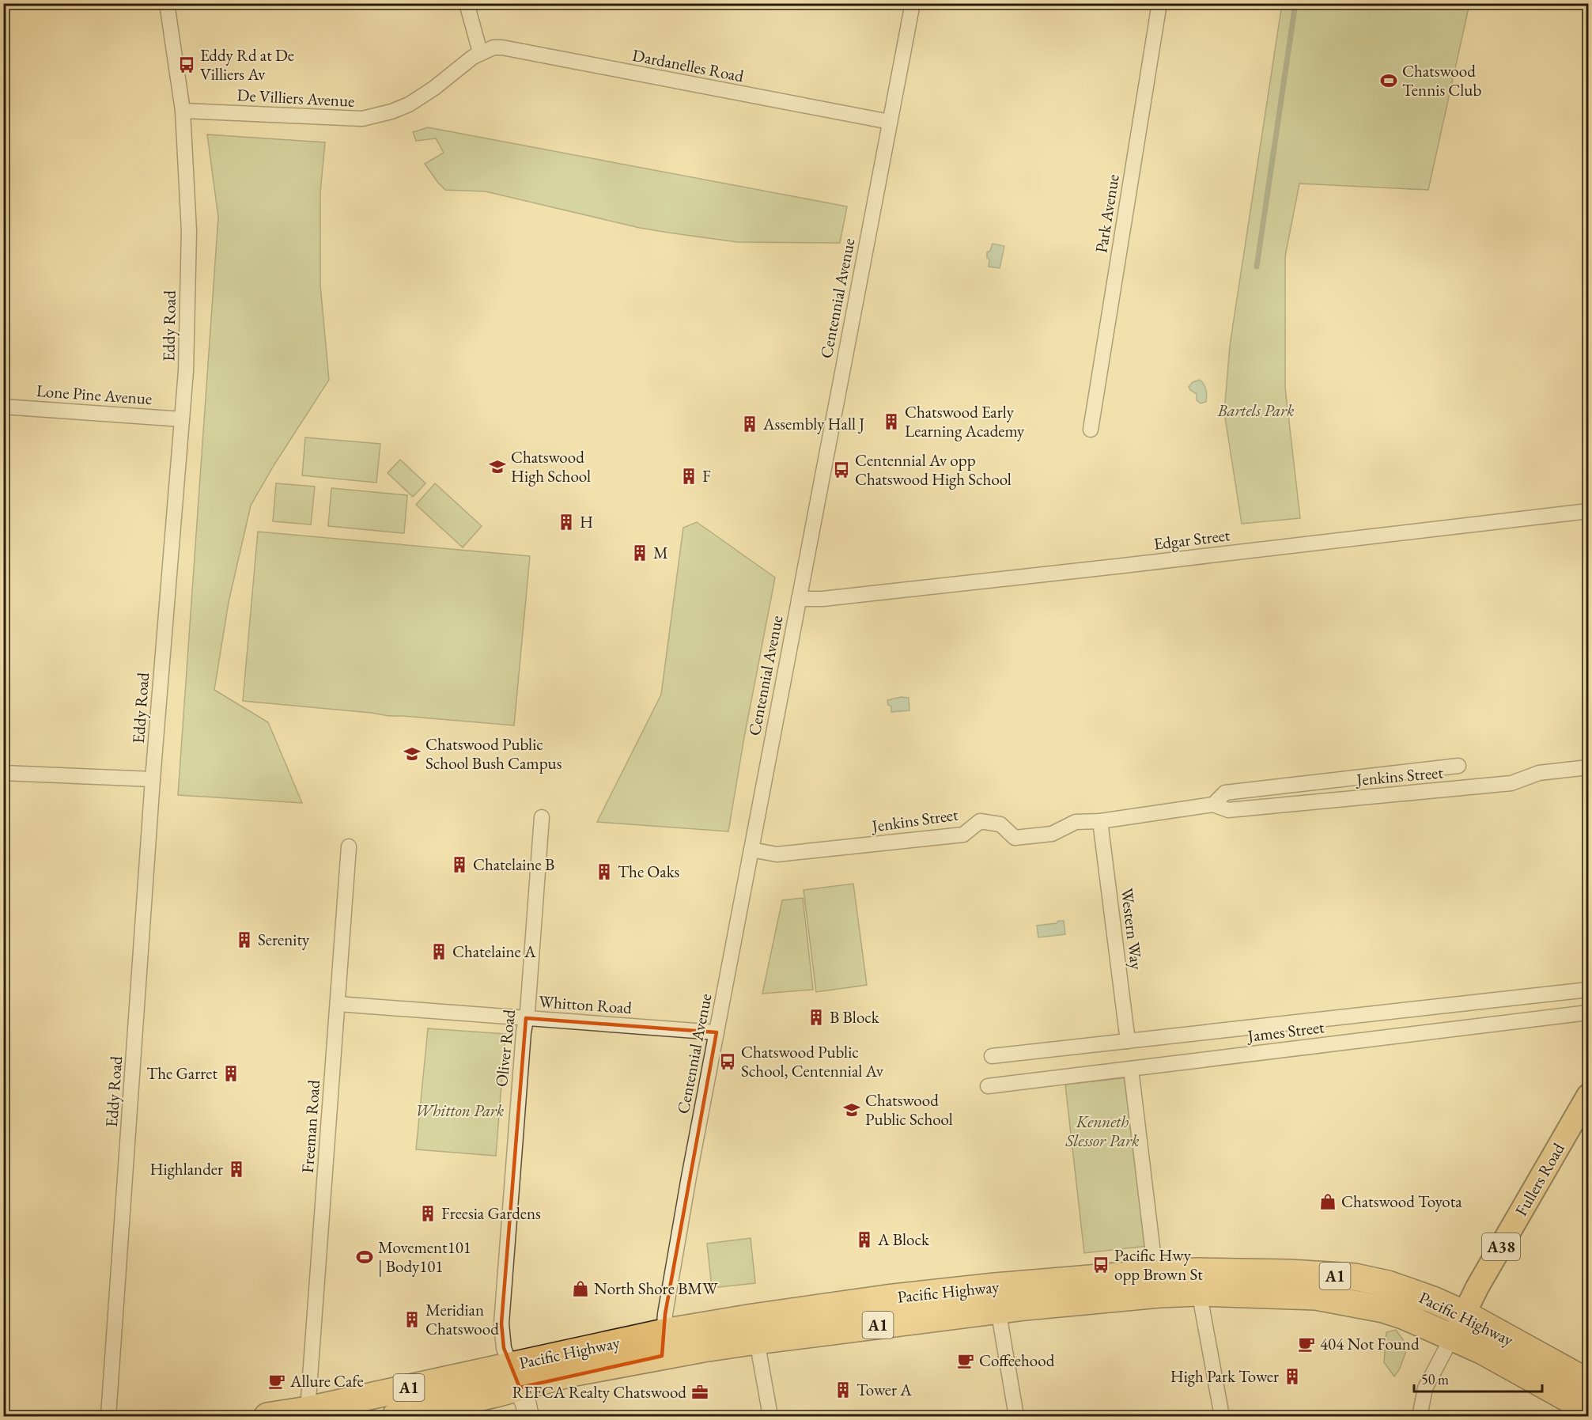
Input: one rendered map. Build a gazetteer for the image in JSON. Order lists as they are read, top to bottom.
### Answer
{
  "streets": {
    "highway": ["A1", "Pacific Highway"],
    "main road": ["Fullers Road", "A38"],
    "street": [
      "Dardanelles Road",
      "De Villiers Avenue",
      "Park Avenue",
      "Centennial Avenue",
      "Eddy Road",
      "Lone Pine Avenue",
      "Edgar Street",
      "Jenkins Street",
      "Western Way",
      "Whitton Road",
      "James Street",
      "Oliver Road",
      "Freeman Road"
    ]
  },
  "crossings": [
    ["Dardanelles Road", "De Villiers Avenue"],
    ["Dardanelles Road", "Centennial Avenue"],
    ["De Villiers Avenue", "Eddy Road"],
    ["Centennial Avenue", "Edgar Street"],
    ["Centennial Avenue", "Jenkins Street"],
    ["Centennial Avenue", "Whitton Road"],
    ["Centennial Avenue", "Pacific Highway"],
    ["Eddy Road", "Lone Pine Avenue"],
    ["Jenkins Street", "Western Way"],
    ["Western Way", "James Street"],
    ["Whitton Road", "Oliver Road"],
    ["Whitton Road", "Freeman Road"],
    ["Oliver Road", "Pacific Highway"],
    ["Freeman Road", "Pacific Highway"],
    ["Fullers Road", "A38"],
    ["Fullers Road", "Pacific Highway"],
    ["A38", "Pacific Highway"]
  ],
  "parks": ["Bartels Park", "Whitton Park", "Kenneth Slessor Park"],
  "places": {
    "bus stop": [
      "Eddy Rd at De Villiers Av",
      "Centennial Av opp Chatswood High School",
      "Chatswood Public School, Centennial Av",
      "Pacific Hwy opp Brown St"
    ],
    "sports": ["Chatswood Tennis Club", "Movement101 | Body101"],
    "building": [
      "Chatswood Early Learning Academy",
      "Assembly Hall J",
      "F",
      "H",
      "M",
      "Chatelaine B",
      "The Oaks",
      "Serenity",
      "Chatelaine A",
      "B Block",
      "The Garret",
      "Highlander",
      "Freesia Gardens",
      "A Block",
      "Meridian Chatswood",
      "High Park Tower",
      "Tower A"
    ],
    "school or university": ["Chatswood High School", "Chatswood Public School Bush Campus", "Chatswood Public School"],
    "shop": ["Chatswood Toyota", "North Shore BMW"],
    "cafe": ["404 Not Found", "Coffeehood", "Allure Cafe"],
    "office": ["REFCA Realty Chatswood"]
  },
  "scale_bar": "50 m"
}
